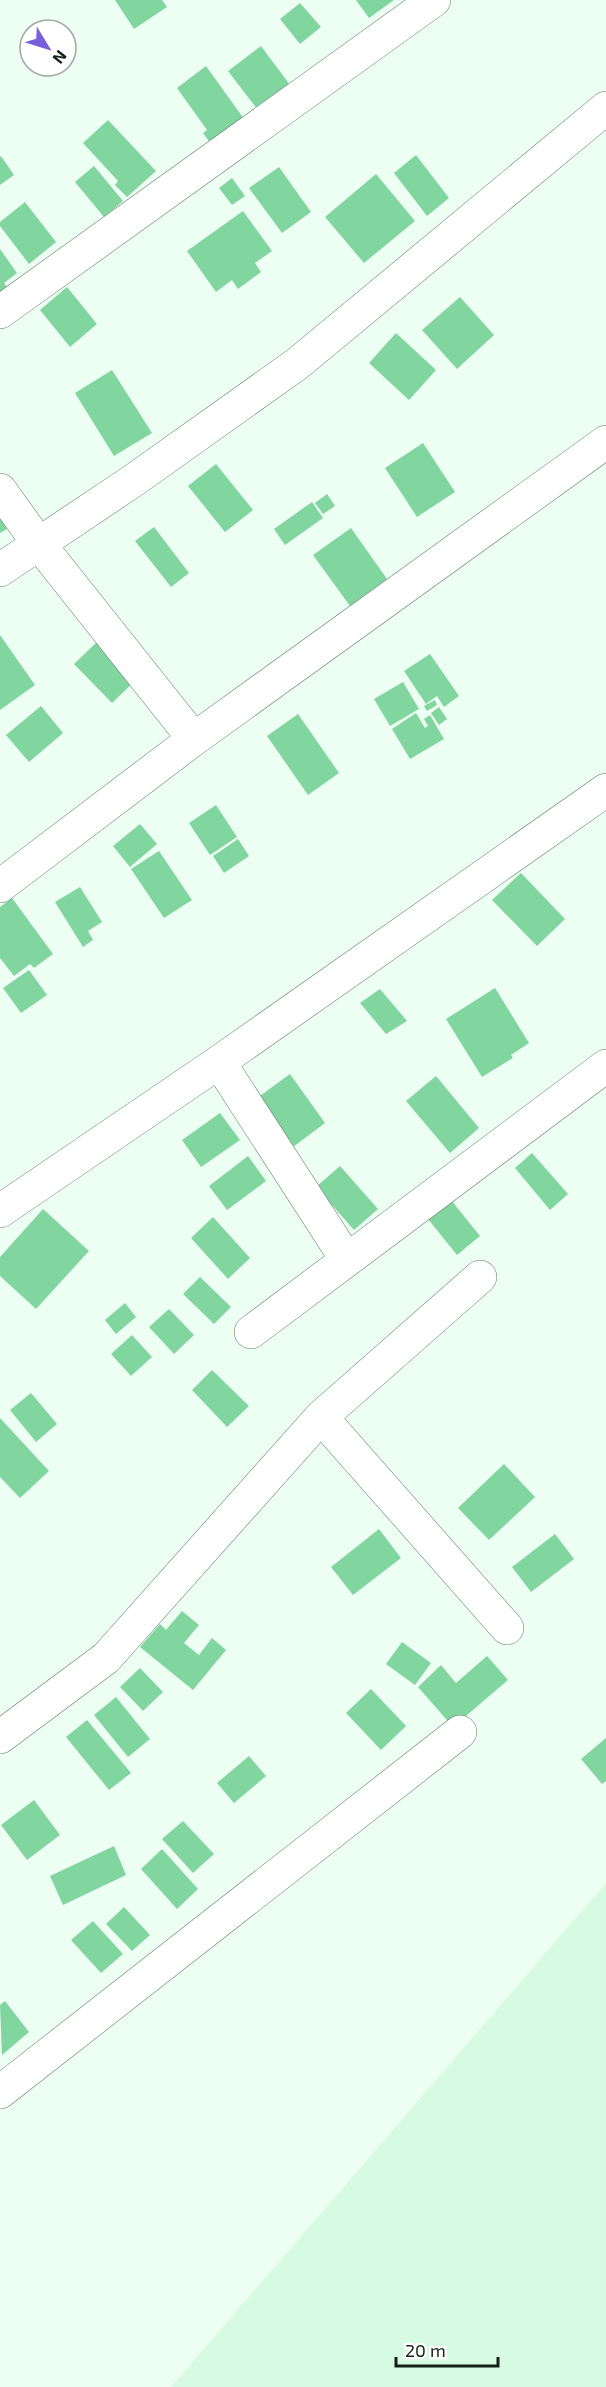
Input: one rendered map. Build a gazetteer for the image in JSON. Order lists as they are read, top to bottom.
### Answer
{
  "scale_bar": "20 m",
  "north": "bottom right"
}
